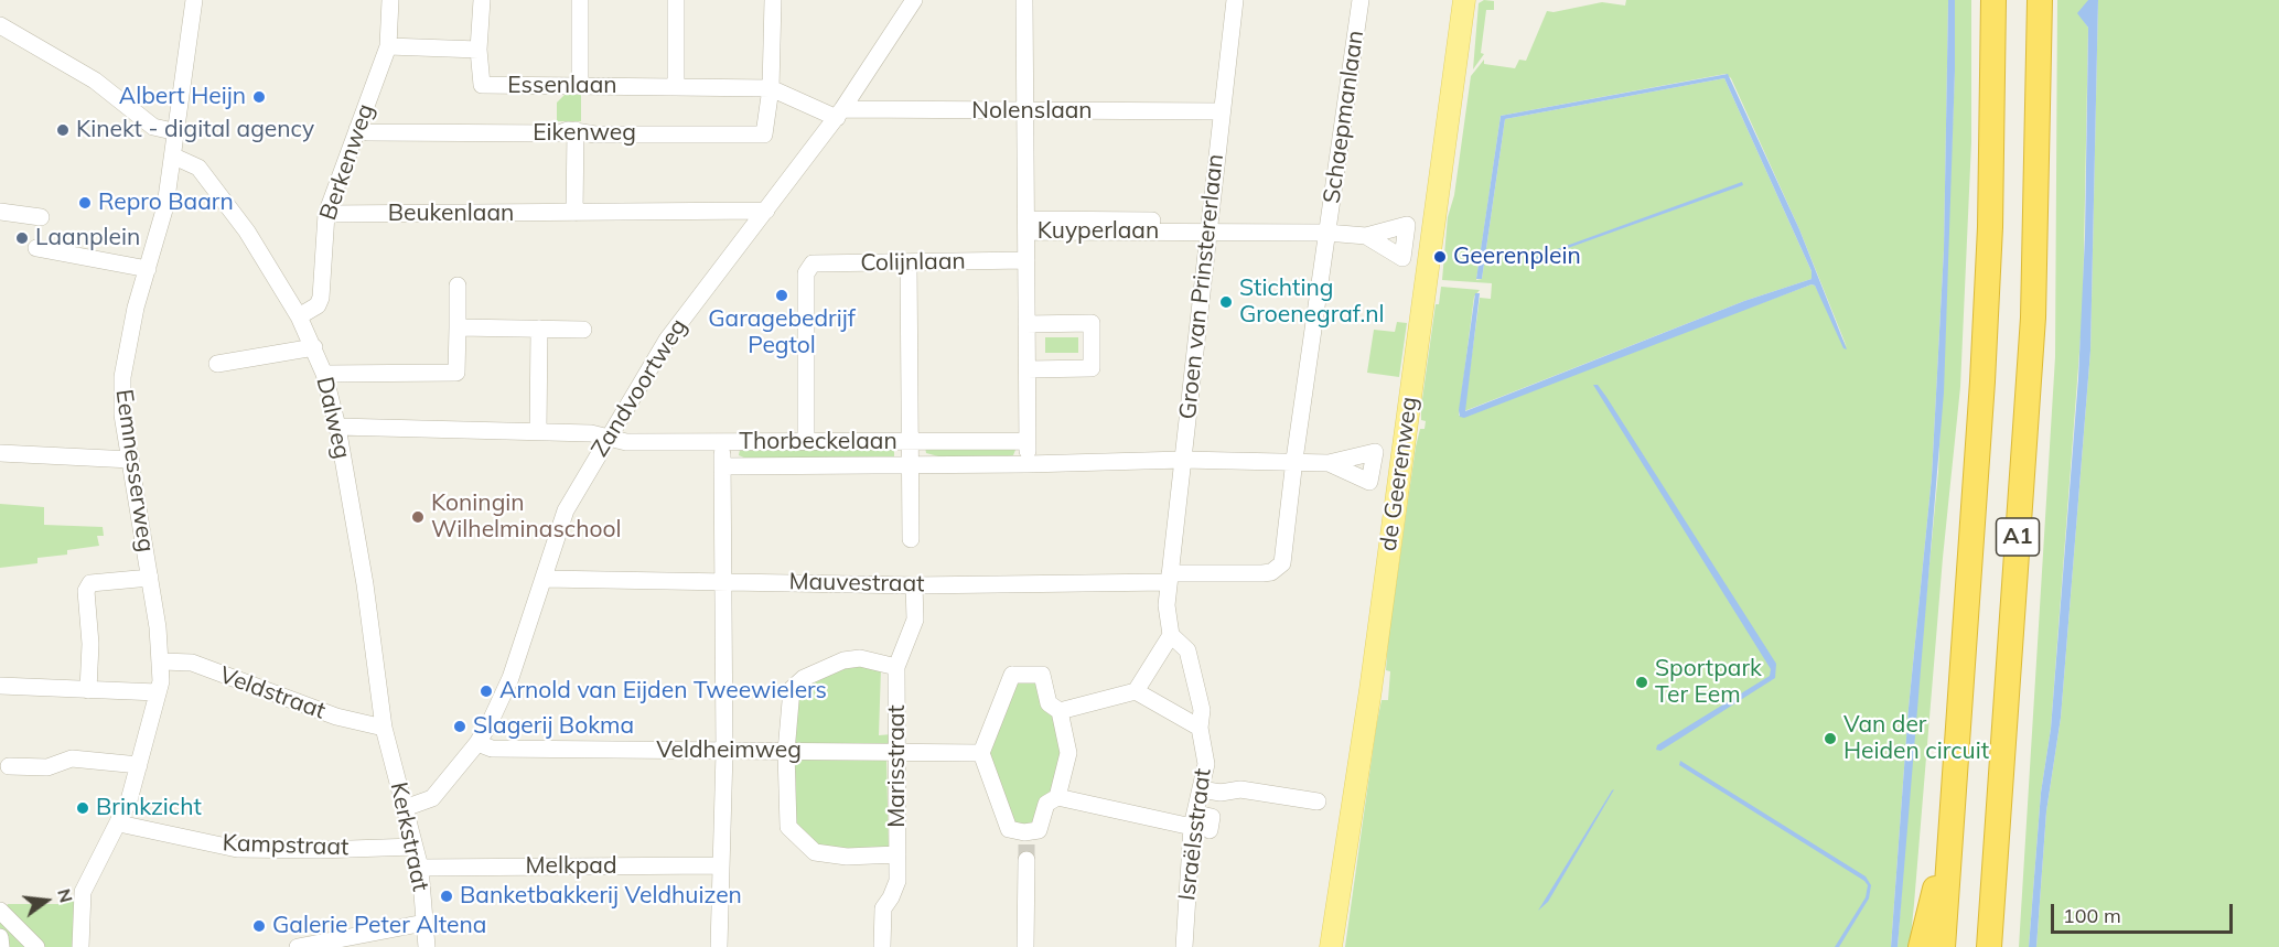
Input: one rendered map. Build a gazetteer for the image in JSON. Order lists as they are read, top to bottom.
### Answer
{
  "streets": {
    "highway": ["A1"],
    "main road": ["de Geerenweg"],
    "street": [
      "Essenlaan",
      "Nolenslaan",
      "Schaepmanlaan",
      "Eikenweg",
      "Berkenweg",
      "Beukenlaan",
      "Kuyperlaan",
      "Colijnlaan",
      "Groen van Prinstererlaan",
      "Zandvoortweg",
      "Dalweg",
      "Thorbeckelaan",
      "Eemnesserweg",
      "Mauvestraat",
      "Veldstraat",
      "Veldheimweg",
      "Marisstraat",
      "Israëlsstraat",
      "Kerkstraat",
      "Kampstraat",
      "Melkpad"
    ]
  },
  "crossings": [
    ["Essenlaan", "Eikenweg"],
    ["Nolenslaan", "Groen van Prinstererlaan"],
    ["Nolenslaan", "Zandvoortweg"],
    ["Schaepmanlaan", "Kuyperlaan"],
    ["Schaepmanlaan", "Thorbeckelaan"],
    ["Schaepmanlaan", "Mauvestraat"],
    ["Eikenweg", "Berkenweg"],
    ["Berkenweg", "Beukenlaan"],
    ["Berkenweg", "Dalweg"],
    ["Beukenlaan", "Zandvoortweg"],
    ["Kuyperlaan", "Groen van Prinstererlaan"],
    ["Colijnlaan", "Thorbeckelaan"],
    ["Groen van Prinstererlaan", "Thorbeckelaan"],
    ["Groen van Prinstererlaan", "Mauvestraat"],
    ["Groen van Prinstererlaan", "Israëlsstraat"],
    ["Zandvoortweg", "Thorbeckelaan"],
    ["Zandvoortweg", "Mauvestraat"],
    ["Zandvoortweg", "Veldheimweg"],
    ["Zandvoortweg", "Kerkstraat"],
    ["Dalweg", "Thorbeckelaan"],
    ["Dalweg", "Eemnesserweg"],
    ["Dalweg", "Veldstraat"],
    ["Dalweg", "Kerkstraat"],
    ["Eemnesserweg", "Veldstraat"],
    ["Eemnesserweg", "Kampstraat"],
    ["Mauvestraat", "Marisstraat"],
    ["Mauvestraat", "Israëlsstraat"],
    ["Veldstraat", "Kerkstraat"],
    ["Veldheimweg", "Marisstraat"],
    ["Kerkstraat", "Kampstraat"],
    ["Kerkstraat", "Melkpad"]
  ],
  "places": [
    "Albert Heijn",
    "Kinekt - digital agency",
    "Repro Baarn",
    "Laanplein",
    "Geerenplein",
    "Garagebedrijf Pegtol",
    "Stichting Groenegraf.nl",
    "Koningin Wilhelminaschool",
    "Sportpark Ter Eem",
    "Arnold van Eijden Tweewielers",
    "Slagerij Bokma",
    "Van der Heiden circuit",
    "Brinkzicht",
    "Banketbakkerij Veldhuizen",
    "Galerie Peter Altena"
  ],
  "scale_bar": "100 m",
  "north": "right"
}
